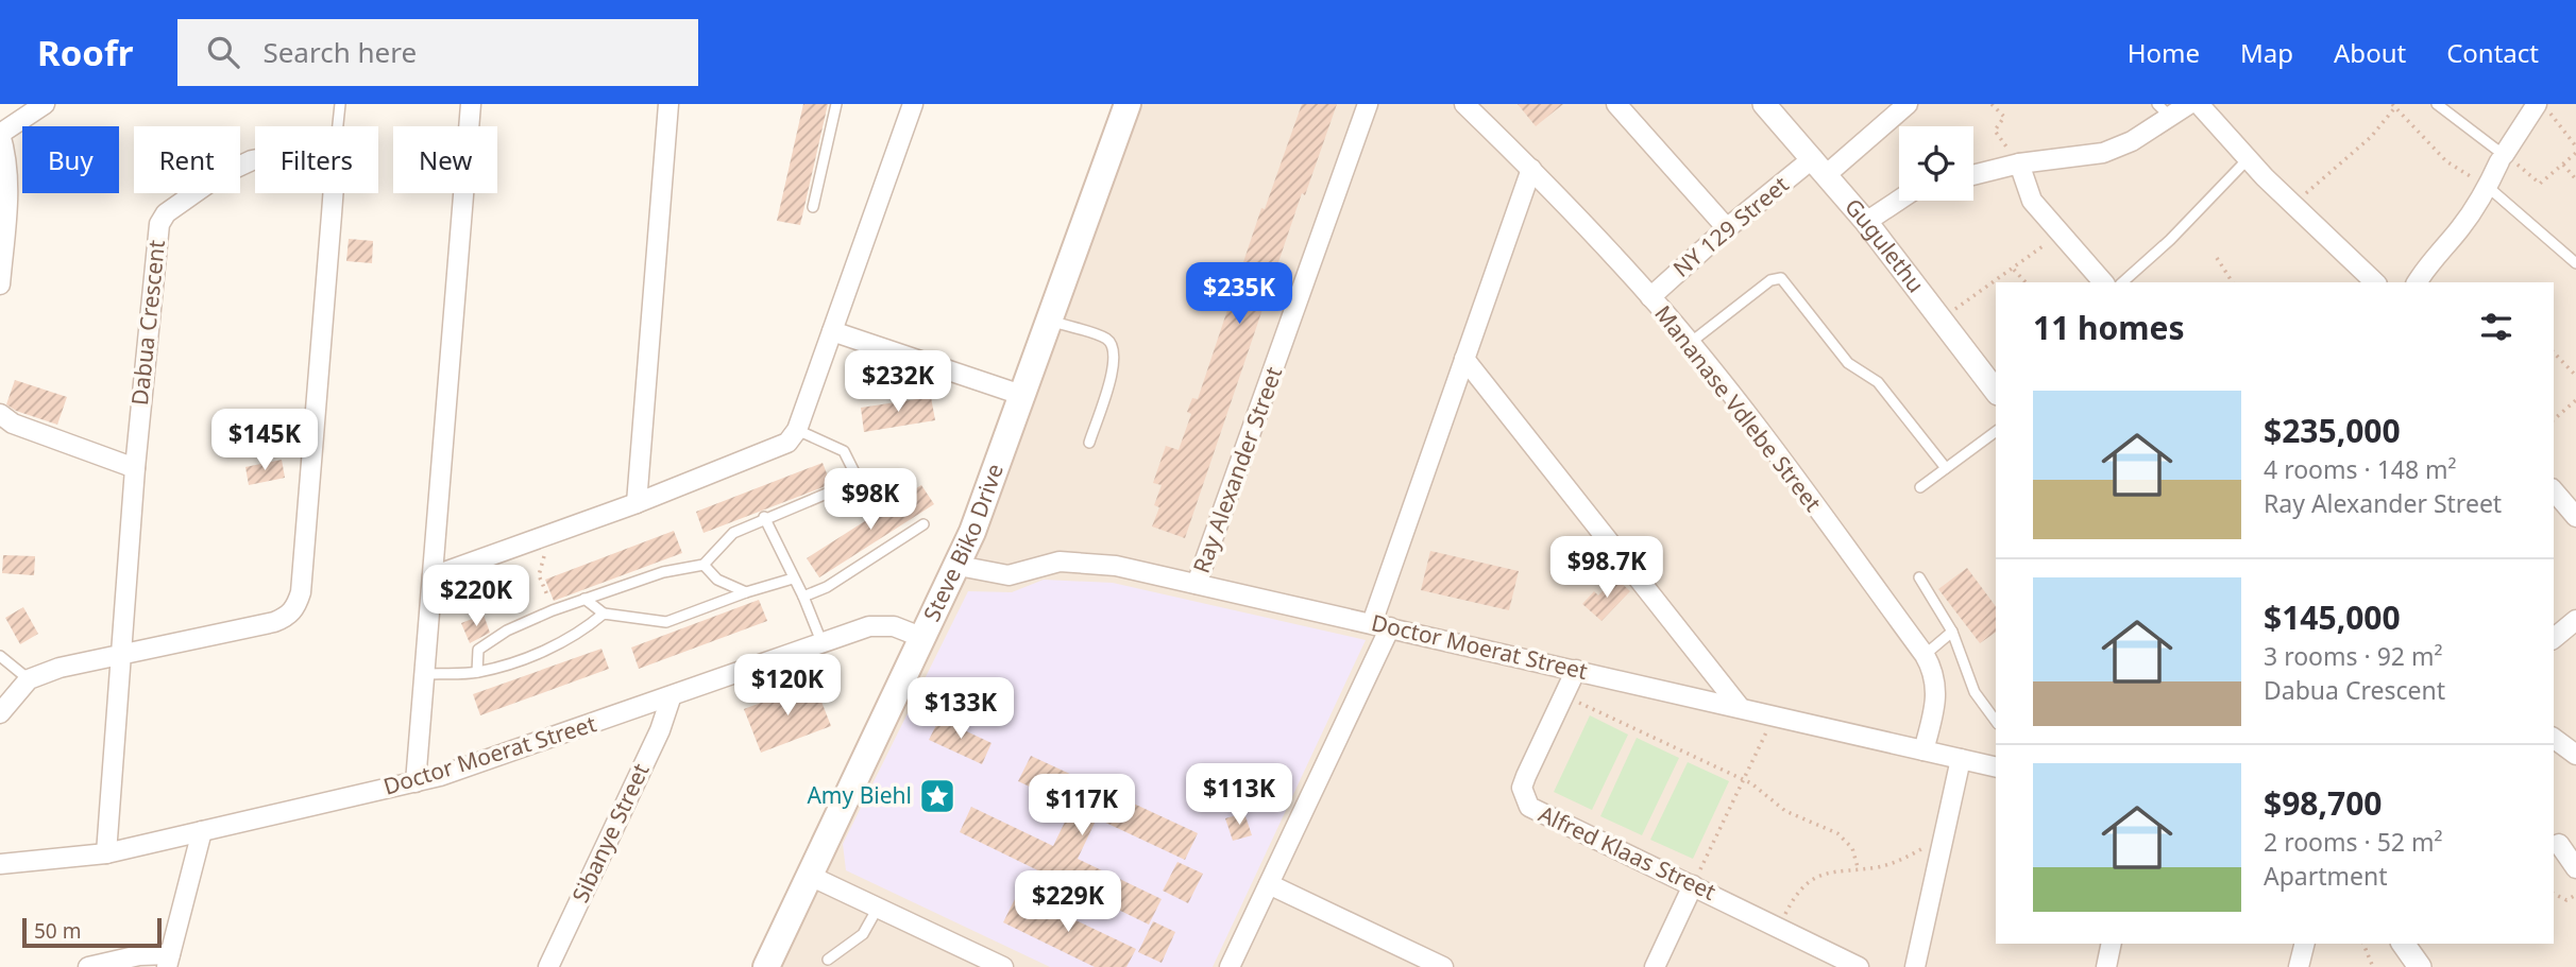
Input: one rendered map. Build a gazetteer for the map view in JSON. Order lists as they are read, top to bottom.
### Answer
{
  "streets": {
    "main road": ["Steve Biko Drive"],
    "street": [
      "NY 129 Street",
      "Gugulethu",
      "Dabua Crescent",
      "Mananase Vdlebe Street",
      "Ray Alexander Street",
      "Doctor Moerat Street",
      "Sibanye Street",
      "Alfred Klaas Street"
    ]
  },
  "crossings": [
    ["NY 129 Street", "Gugulethu"],
    ["NY 129 Street", "Mananase Vdlebe Street"],
    ["Dabua Crescent", "Doctor Moerat Street"],
    ["Mananase Vdlebe Street", "Doctor Moerat Street"],
    ["Ray Alexander Street", "Doctor Moerat Street"],
    ["Steve Biko Drive", "Doctor Moerat Street"],
    ["Doctor Moerat Street", "Sibanye Street"],
    ["Doctor Moerat Street", "Alfred Klaas Street"]
  ],
  "places": {
    "place": ["Amy Biehl"]
  },
  "scale_bar": "50 m",
  "page": {
    "header": "Roofr",
    "search": "Search here",
    "nav": [
      "Home",
      "Map",
      "About",
      "Contact"
    ],
    "chip": [
      "Buy",
      "Rent",
      "Filters",
      "New"
    ],
    "price": [
      "$235K",
      "$232K",
      "$145K",
      "$98K",
      "$98.7K",
      "$220K",
      "$120K",
      "$133K",
      "$113K",
      "$117K",
      "$229K"
    ],
    "heading": "11 homes",
    "list": [
      {
        "name": "$235,000",
        "note": "4 rooms · 148 m² · Ray Alexander Street"
      },
      {
        "name": "$145,000",
        "note": "3 rooms · 92 m² · Dabua Crescent"
      },
      {
        "name": "$98,700",
        "note": "2 rooms · 52 m² · Apartment"
      }
    ],
    "scale": "50 m"
  }
}
